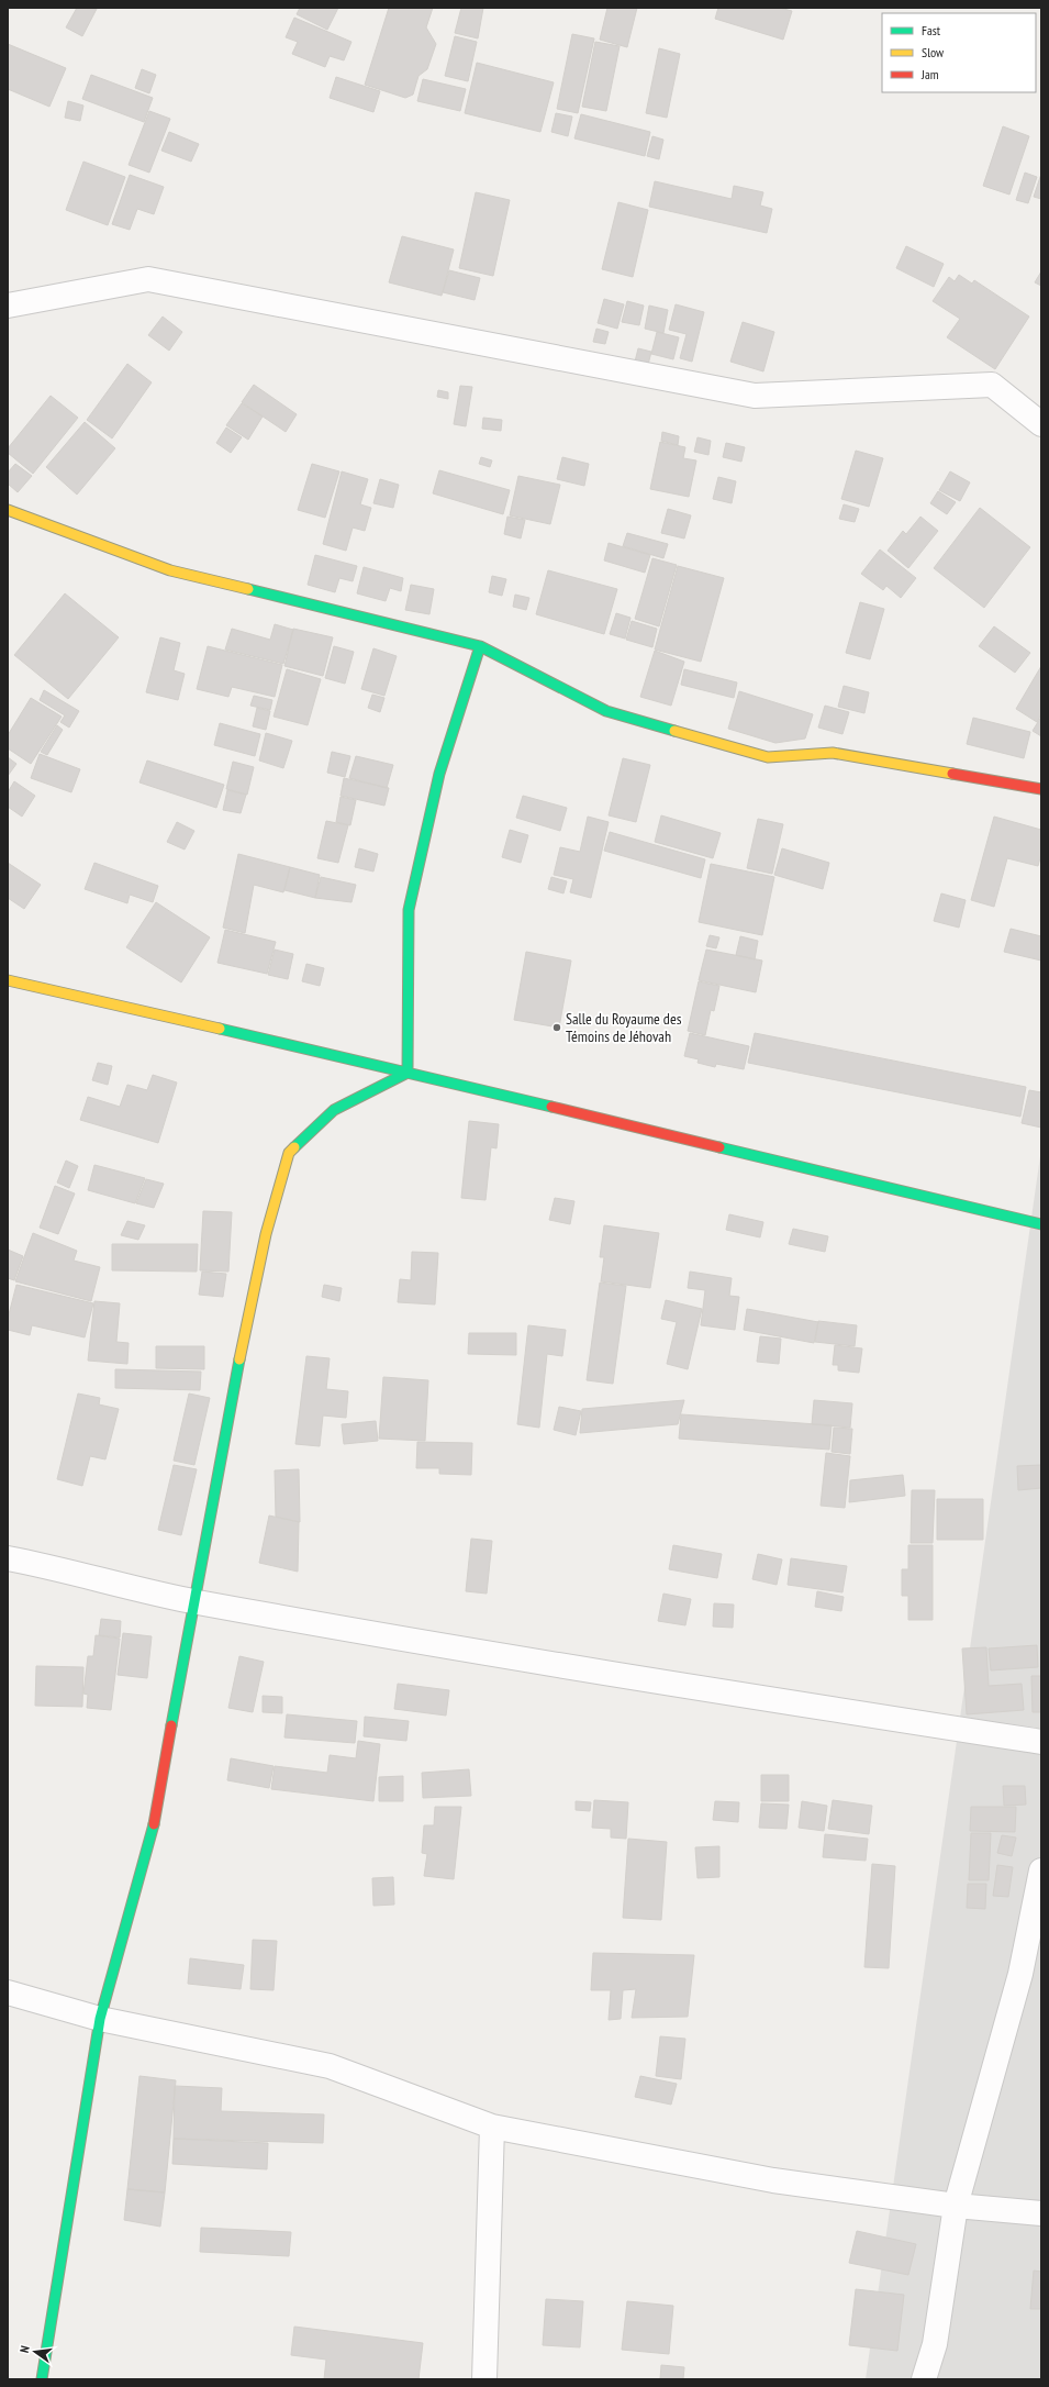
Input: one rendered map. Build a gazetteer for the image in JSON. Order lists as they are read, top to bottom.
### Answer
{
  "places": ["Salle du Royaume des Témoins de Jéhovah"],
  "legend": ["Fast", "Slow", "Jam"],
  "north": "left"
}
